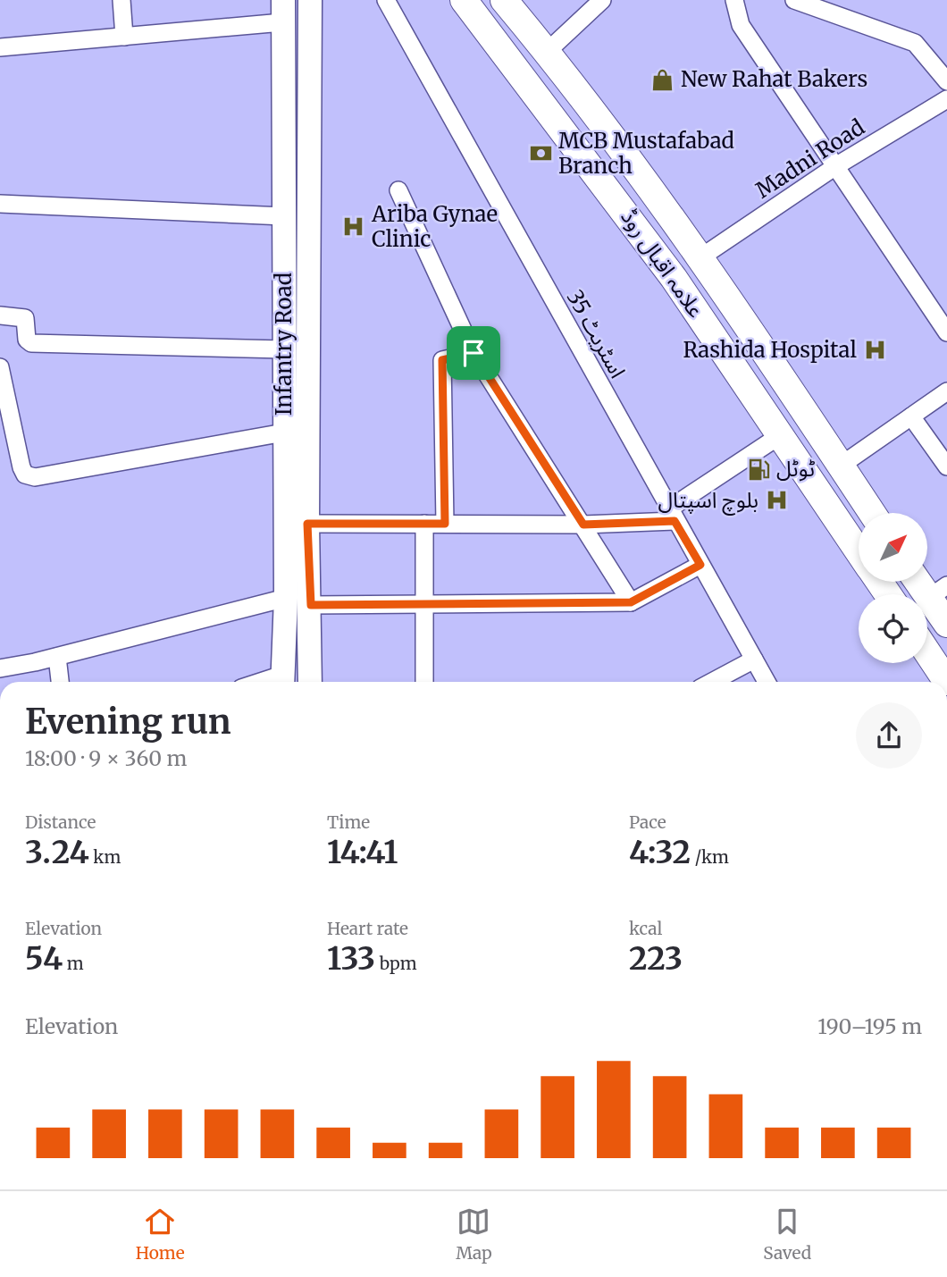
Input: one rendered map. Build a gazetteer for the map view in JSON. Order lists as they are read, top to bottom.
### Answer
{
  "streets": {
    "main road": ["علامہ اقبال روڈ", "Infantry Road"],
    "street": ["Madni Road", "اسٹریٹ 35"]
  },
  "crossings": [
    ["Madni Road", "علامہ اقبال روڈ"]
  ],
  "places": {
    "shop": ["New Rahat Bakers"],
    "bank": ["MCB Mustafabad Branch"],
    "hospital": ["Ariba Gynae Clinic", "Rashida Hospital", "بلوچ اسپتال"],
    "fuel station": ["ٹوٹل"]
  },
  "north": "top right",
  "page": {
    "heading": ["Evening run", "18:00 · 9 × 360 m"],
    "stats": [
      ["Distance", "3.24 km"],
      ["Time", "14:41"],
      ["Pace", "4:32 /km"],
      ["Elevation", "54 m"],
      ["Heart rate", "133 bpm"],
      ["kcal", "223"]
    ],
    "chart": ["Elevation", "190–195 m"],
    "tabs": ["Home", "Map", "Saved"]
  }
}
